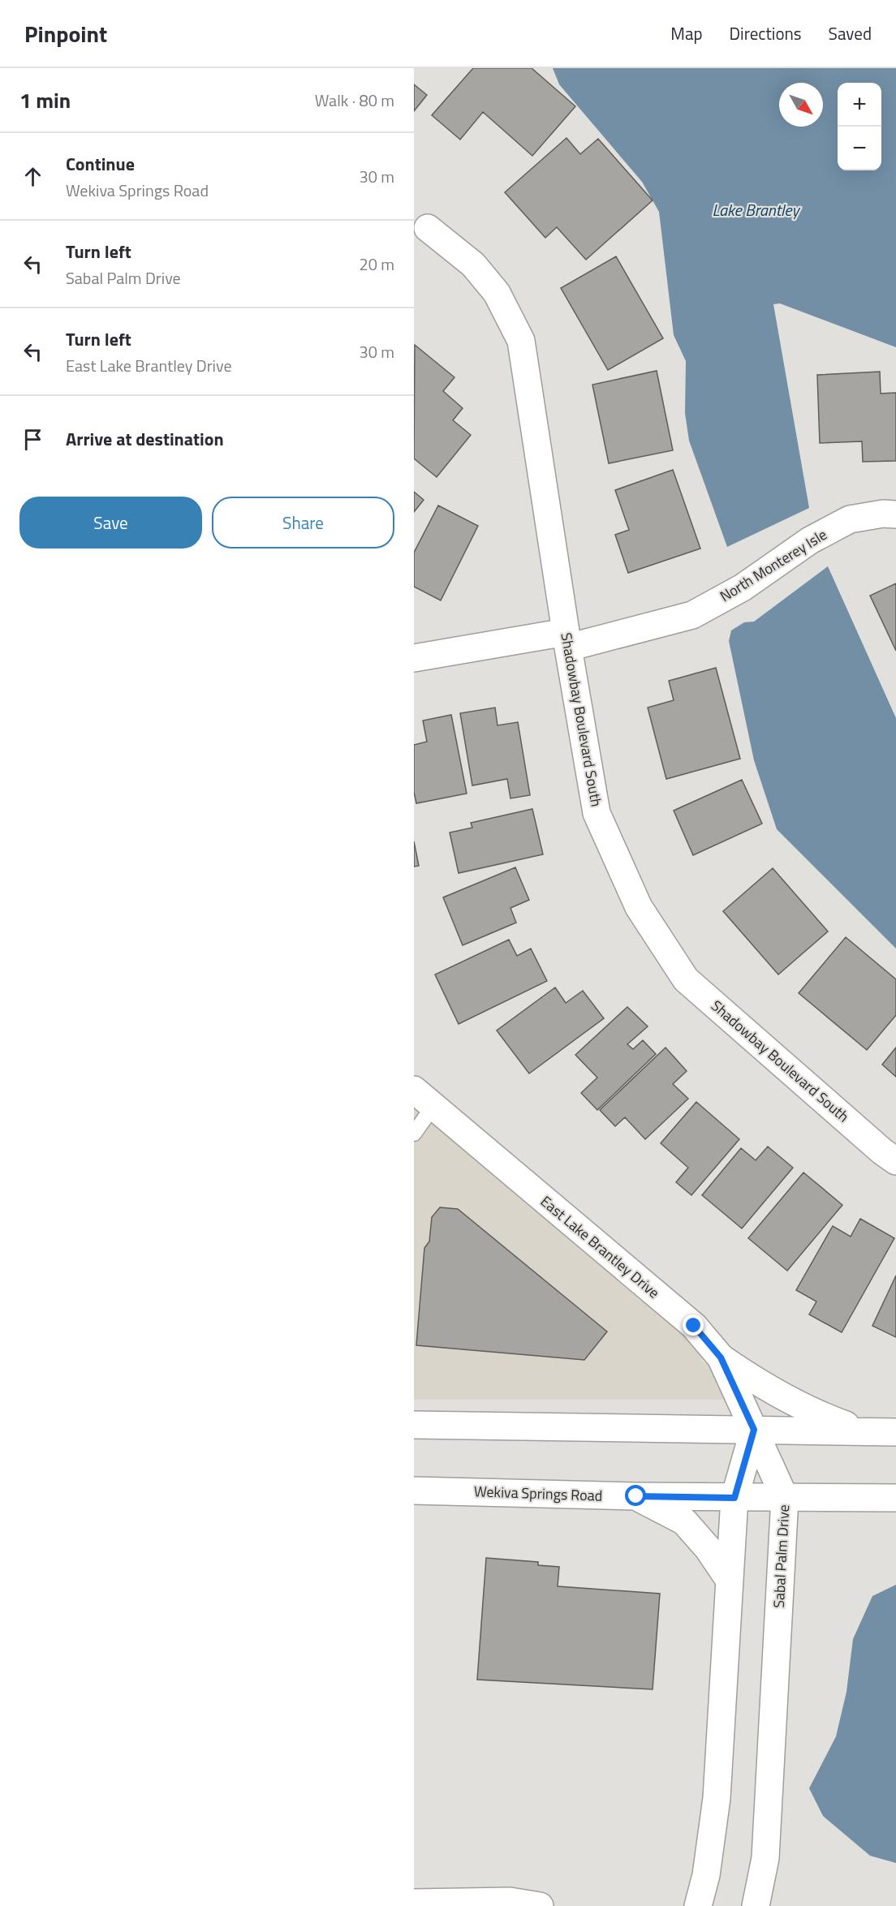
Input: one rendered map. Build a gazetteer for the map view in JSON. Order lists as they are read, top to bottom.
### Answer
{
  "streets": {
    "street": [
      "North Monterey Isle",
      "Shadowbay Boulevard South",
      "East Lake Brantley Drive",
      "Wekiva Springs Road",
      "Sabal Palm Drive"
    ]
  },
  "crossings": [
    ["North Monterey Isle", "Shadowbay Boulevard South"],
    ["East Lake Brantley Drive", "Sabal Palm Drive"],
    ["Wekiva Springs Road", "Sabal Palm Drive"]
  ],
  "water": ["Lake Brantley"],
  "north": "bottom right",
  "page": {
    "header": "Pinpoint",
    "nav": ["Map", "Directions", "Saved"],
    "heading": ["1 min", "Walk · 80 m"],
    "map_buttons": ["+", "−"],
    "list": [
      ["Continue", "Wekiva Springs Road", "30 m"],
      ["Turn left", "Sabal Palm Drive", "20 m"],
      ["Turn left", "East Lake Brantley Drive", "30 m"],
      "Arrive at destination"
    ],
    "buttons": ["Save", "Share"]
  }
}
